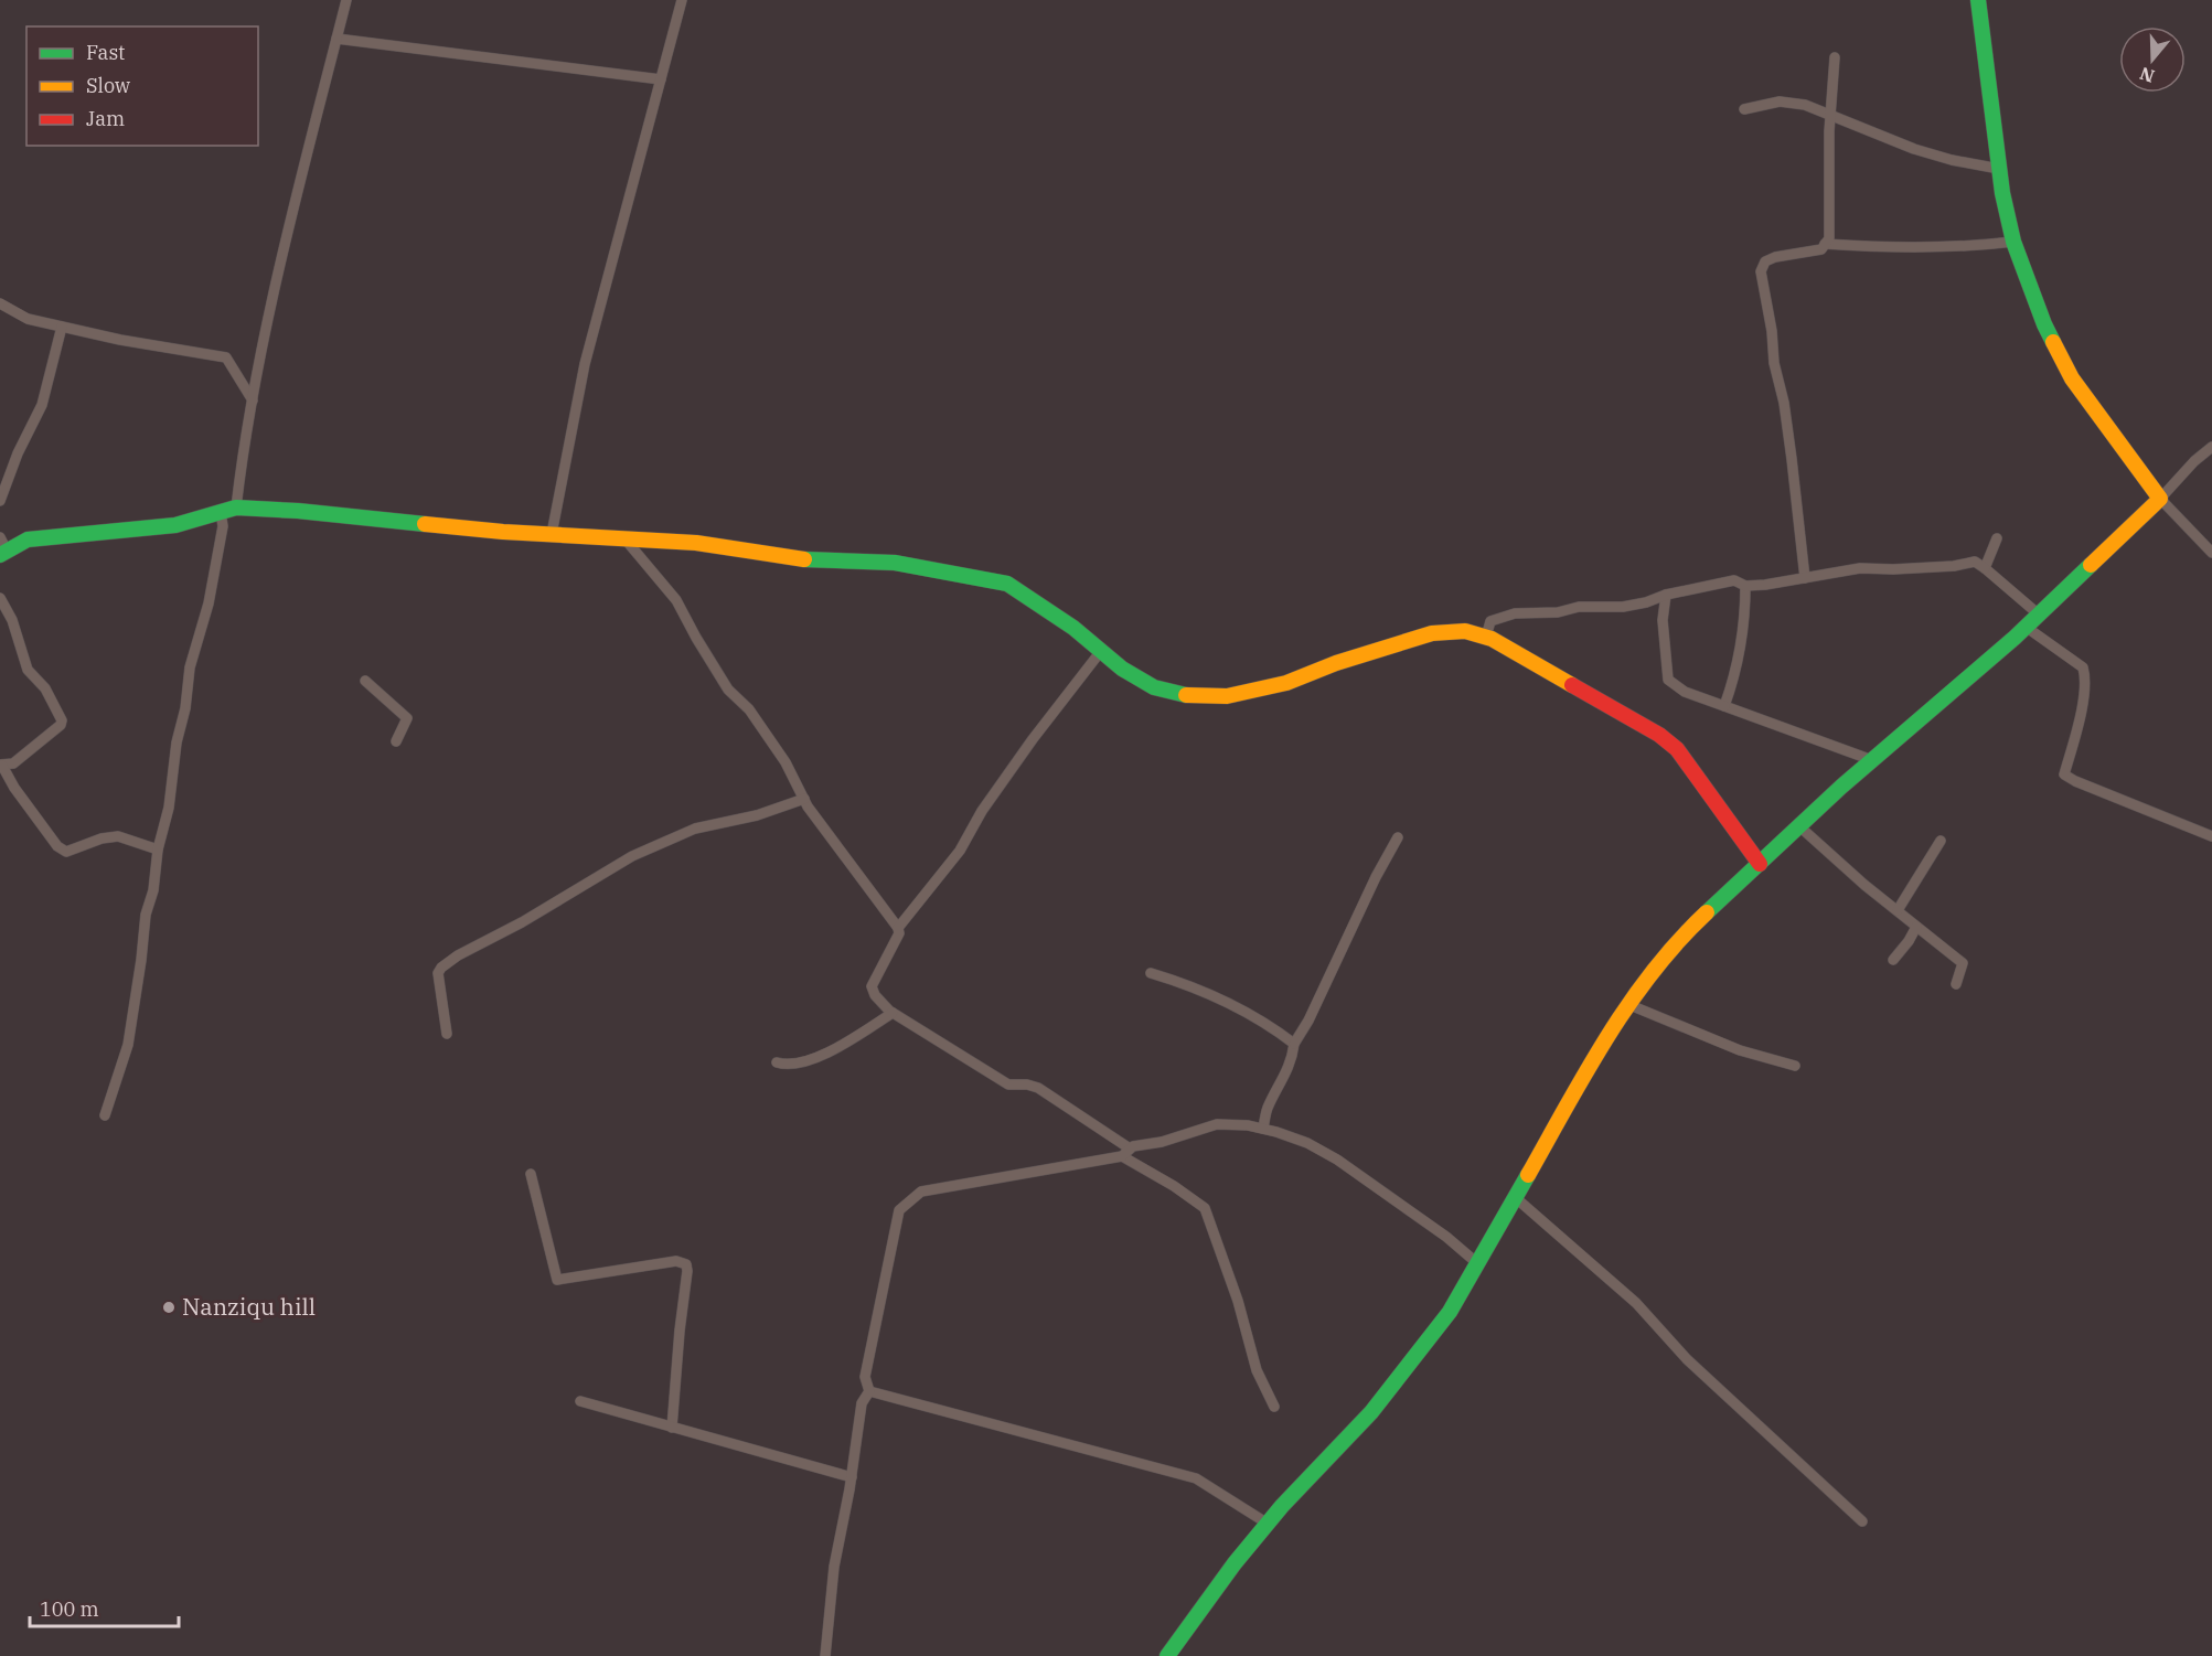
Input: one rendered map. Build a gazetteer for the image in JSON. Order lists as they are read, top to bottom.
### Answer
{
  "places": ["Nanziqu hill"],
  "legend": ["Fast", "Slow", "Jam"],
  "scale_bar": "100 m",
  "north": "bottom"
}
